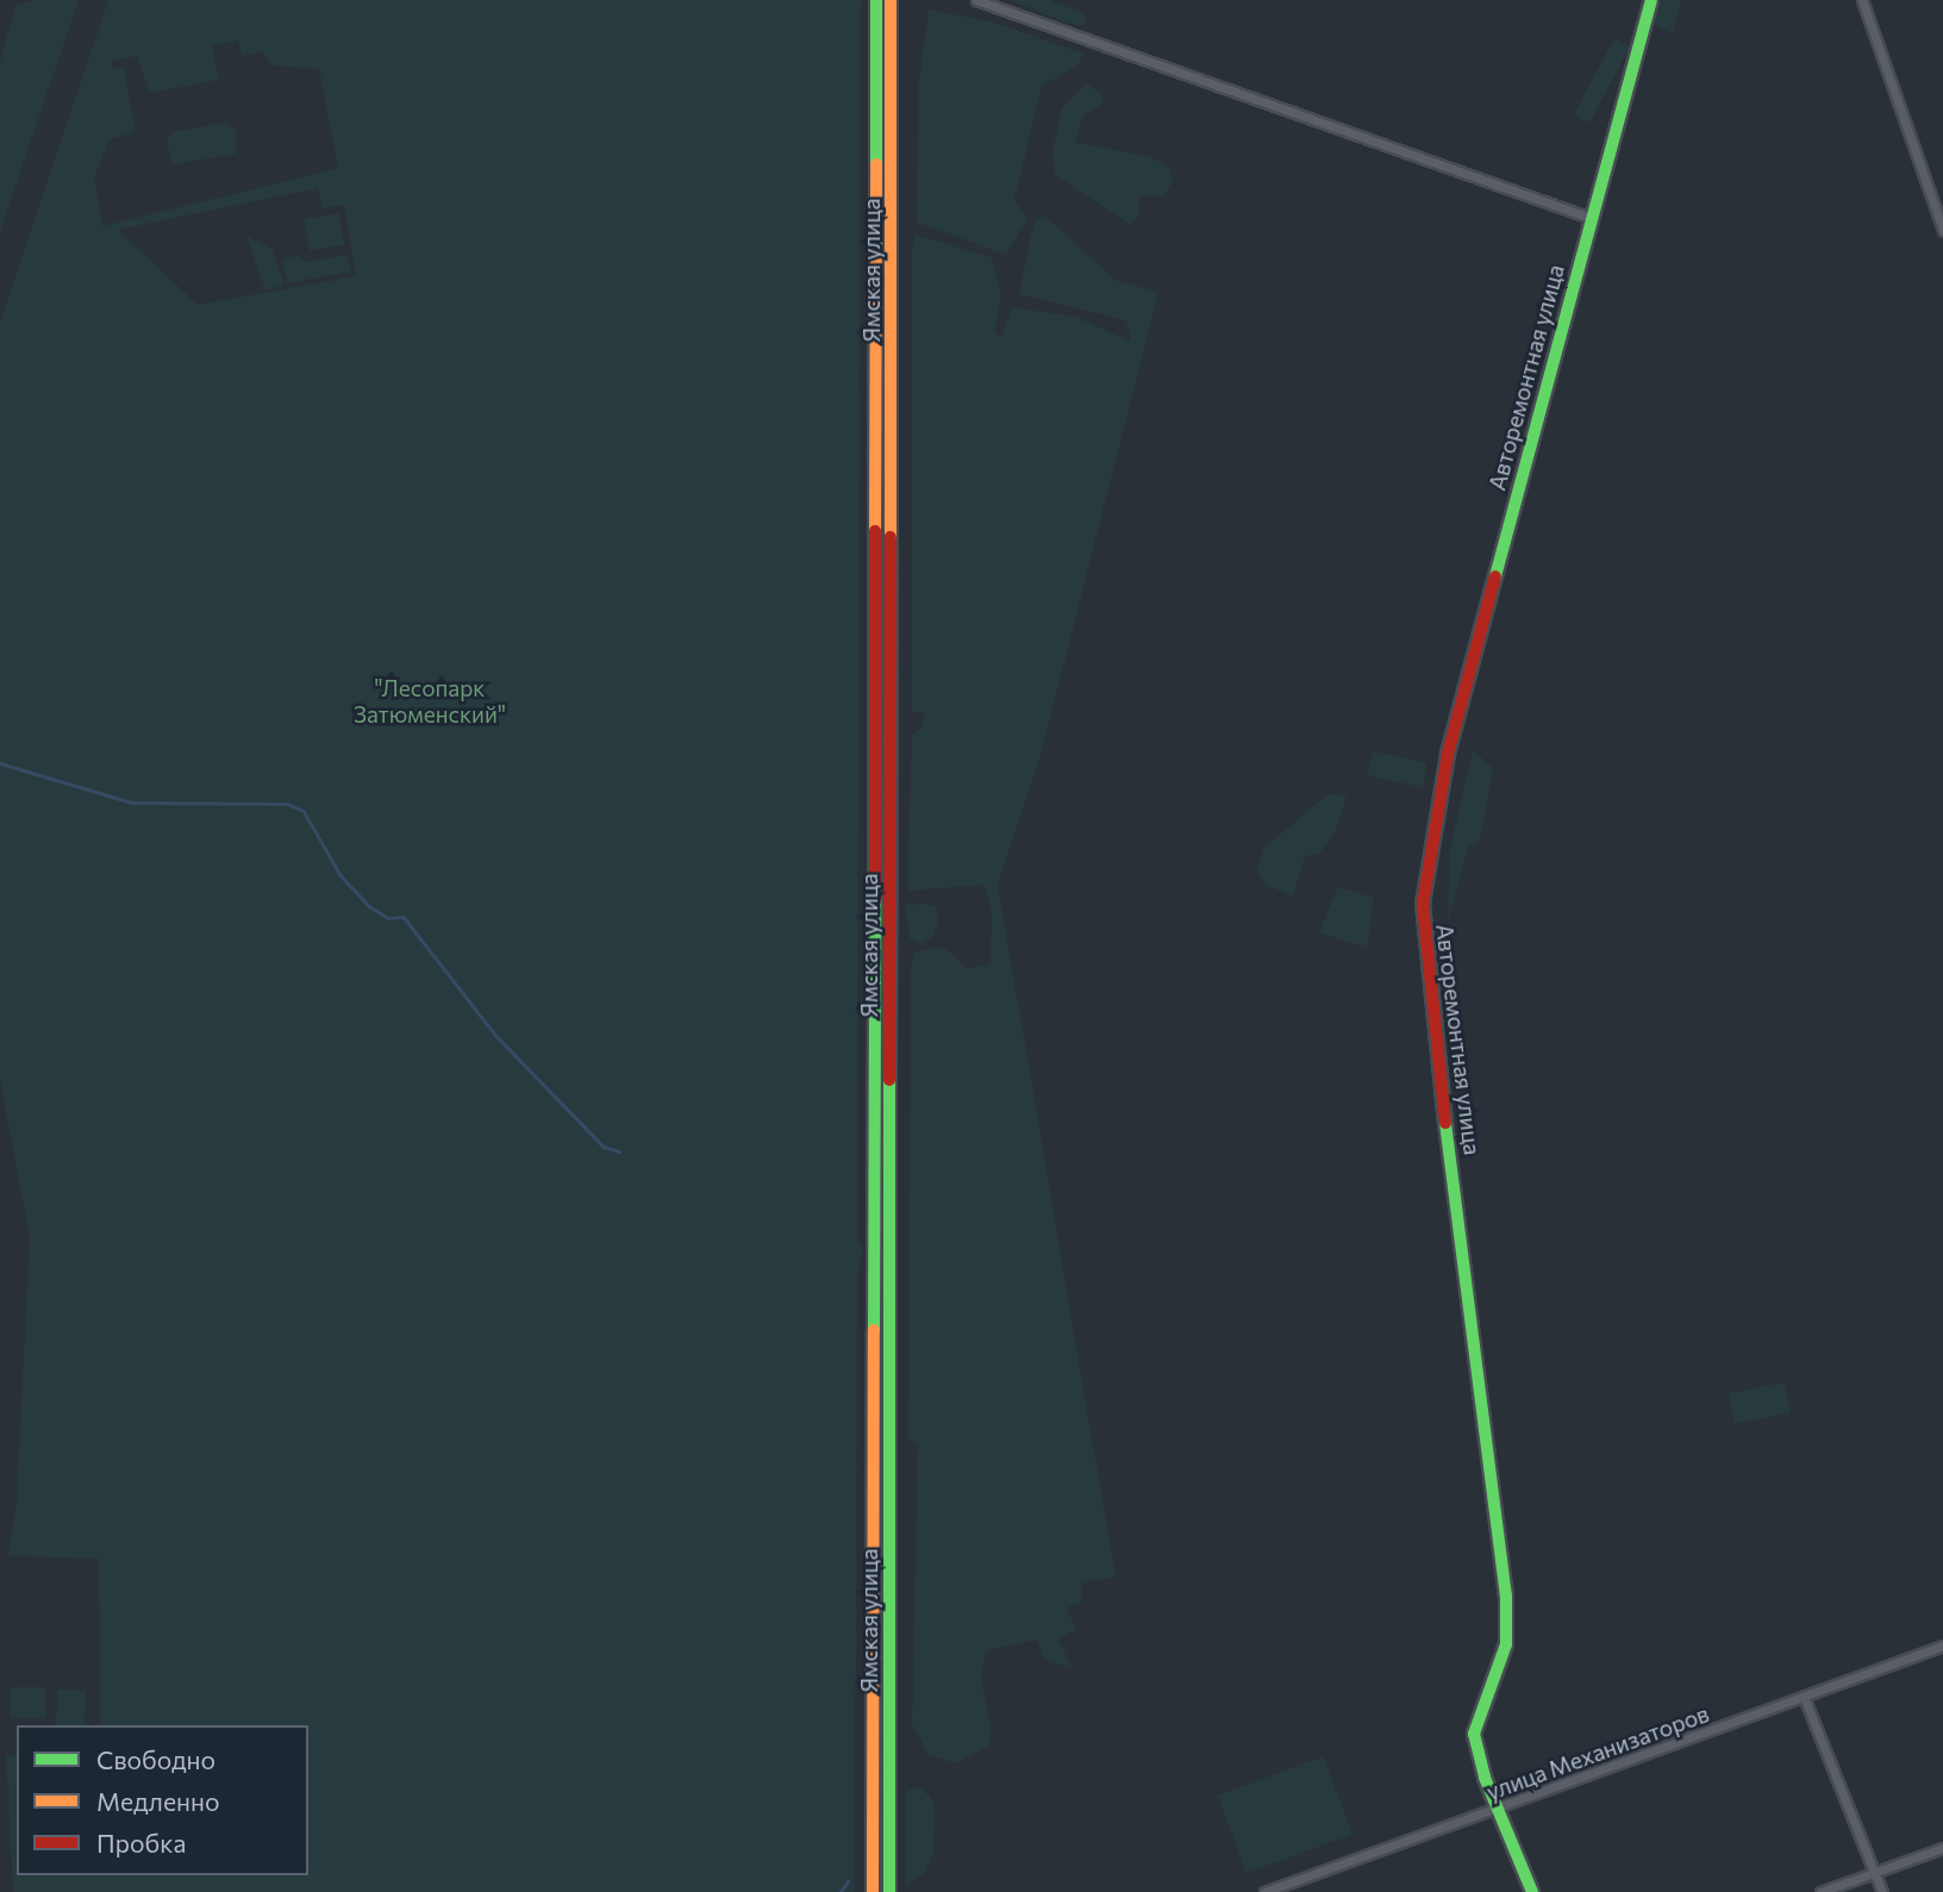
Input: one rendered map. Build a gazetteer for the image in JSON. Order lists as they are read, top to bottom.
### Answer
{
  "streets": {
    "main road": ["Ямская улица", "Авторемонтная улица"],
    "street": ["улица Механизаторов"]
  },
  "crossings": [
    ["Авторемонтная улица", "улица Механизаторов"]
  ],
  "parks": ["\"Лесопарк Затюменский\""],
  "legend": ["Свободно", "Медленно", "Пробка"]
}
